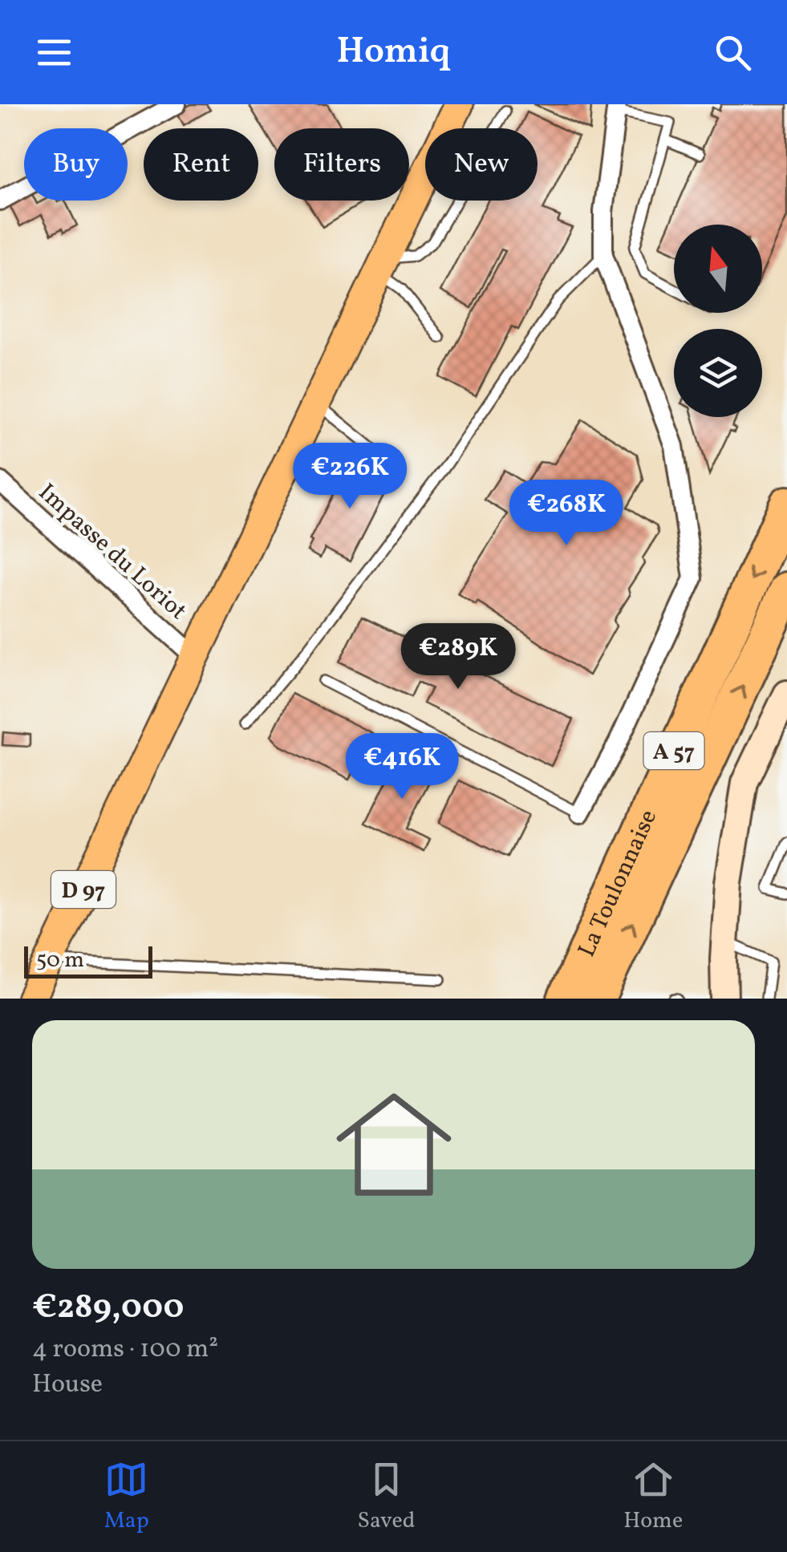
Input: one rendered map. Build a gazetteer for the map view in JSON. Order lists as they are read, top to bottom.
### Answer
{
  "streets": {
    "highway": ["A 57", "La Toulonnaise"],
    "main road": ["D 97"],
    "street": ["Impasse du Loriot"]
  },
  "crossings": [
    ["Impasse du Loriot", "D 97"]
  ],
  "scale_bar": "50 m",
  "north": "top",
  "page": {
    "header": "Homiq",
    "chip": [
      "Buy",
      "Rent",
      "Filters",
      "New"
    ],
    "price": [
      "€226K",
      "€268K",
      "€289K",
      "€416K"
    ],
    "scale": "50 m",
    "list": [
      {
        "name": "€289,000",
        "note": "4 rooms · 100 m² · House"
      }
    ],
    "tabs": ["Map", "Saved", "Home"]
  }
}
